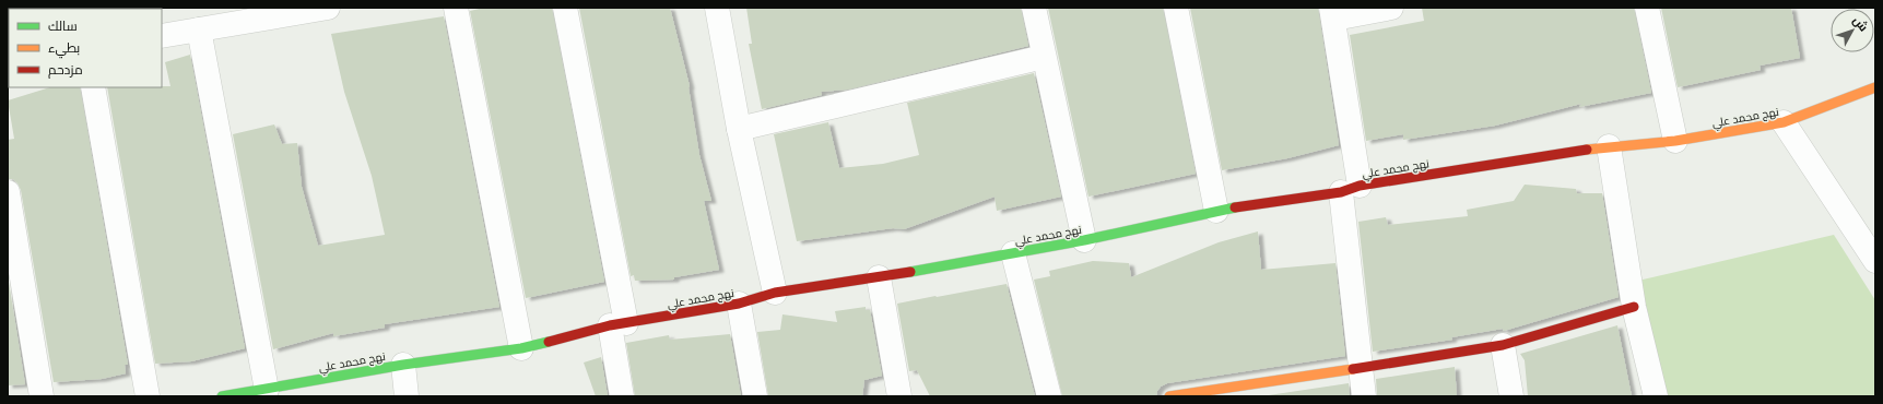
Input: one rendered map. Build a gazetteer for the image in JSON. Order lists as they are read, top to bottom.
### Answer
{
  "streets": {
    "street": ["نهج محمد علي"]
  },
  "legend": ["سالك", "بطيء", "مزدحم"],
  "north": "top right"
}
